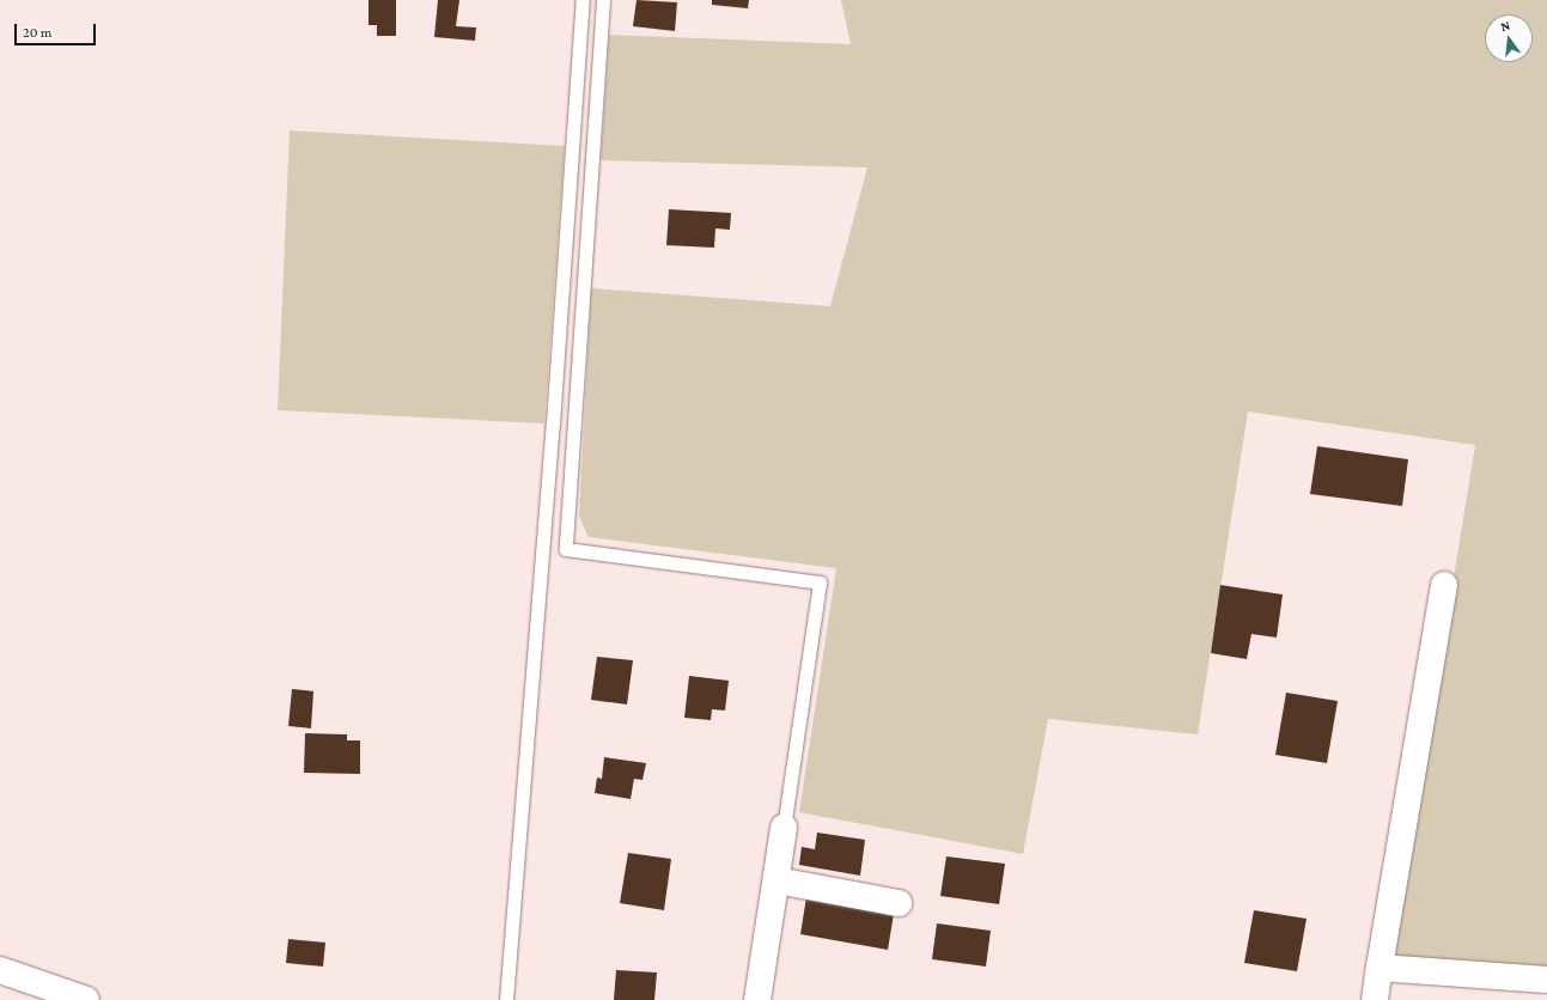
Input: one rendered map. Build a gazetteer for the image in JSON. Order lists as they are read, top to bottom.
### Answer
{
  "scale_bar": "20 m",
  "north": "top"
}
